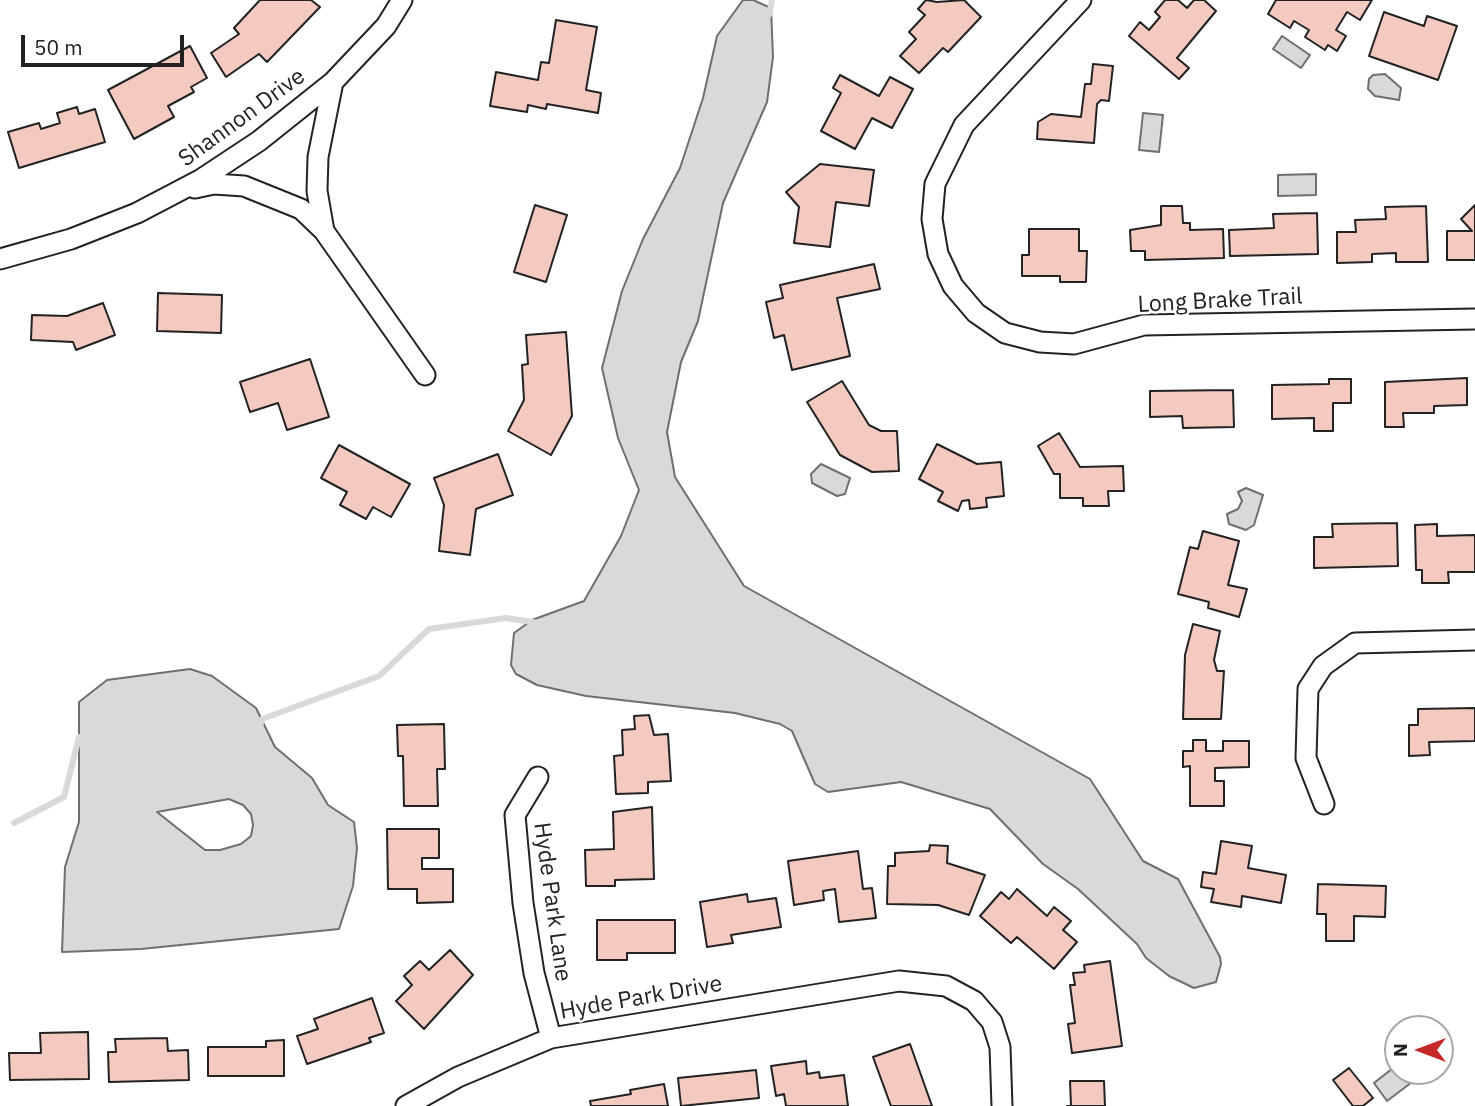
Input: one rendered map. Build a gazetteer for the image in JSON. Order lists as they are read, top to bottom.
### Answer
{
  "streets": {
    "street": [
      "Shannon Drive",
      "Long Brake Trail",
      "Hyde Park Lane",
      "Hyde Park Drive"
    ]
  },
  "crossings": [
    ["Hyde Park Lane", "Hyde Park Drive"]
  ],
  "scale_bar": "50 m",
  "north": "left"
}
